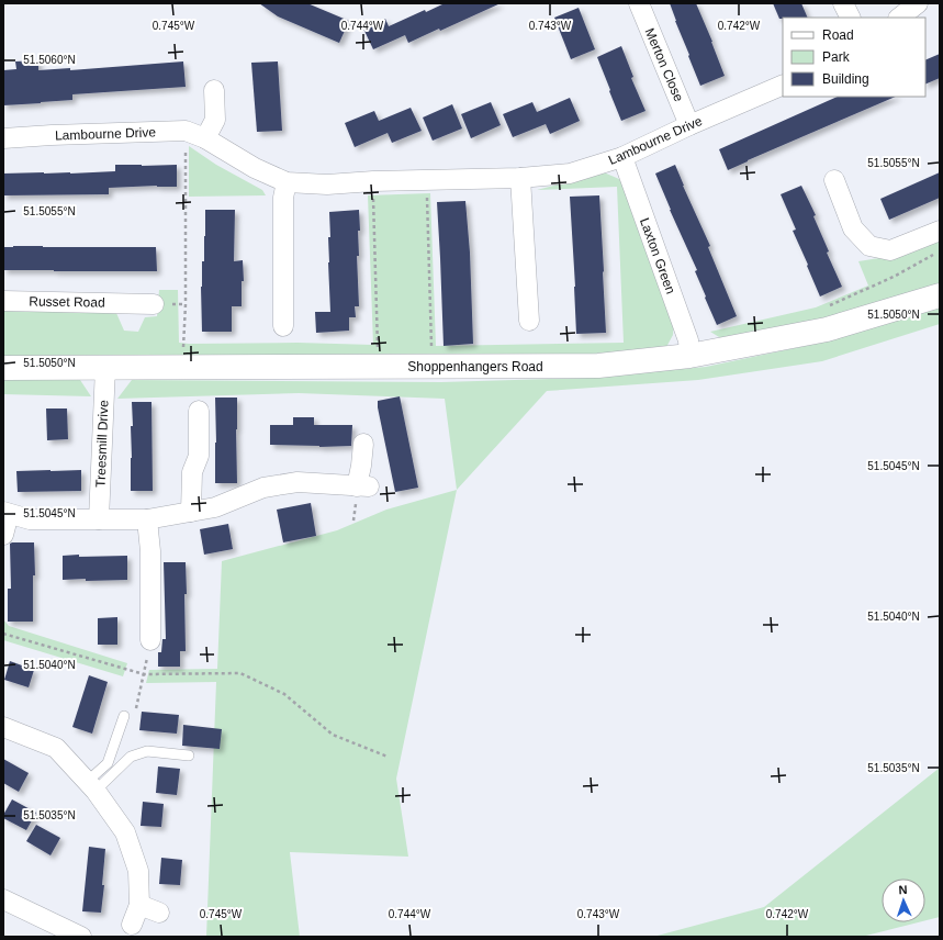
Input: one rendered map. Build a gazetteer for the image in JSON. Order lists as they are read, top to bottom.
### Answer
{
  "streets": {
    "street": [
      "Merton Close",
      "Lambourne Drive",
      "Laxton Green",
      "Russet Road",
      "Shoppenhangers Road",
      "Treesmill Drive"
    ]
  },
  "crossings": [
    ["Merton Close", "Lambourne Drive"],
    ["Lambourne Drive", "Laxton Green"],
    ["Laxton Green", "Shoppenhangers Road"],
    ["Shoppenhangers Road", "Treesmill Drive"]
  ],
  "legend": ["Road", "Park", "Building"],
  "north": "top",
  "coordinates": [
    "0.745°W",
    "0.744°W",
    "0.743°W",
    "0.742°W",
    "51.5060°N",
    "51.5055°N",
    "51.5050°N",
    "51.5045°N",
    "51.5040°N",
    "51.5035°N"
  ]
}
